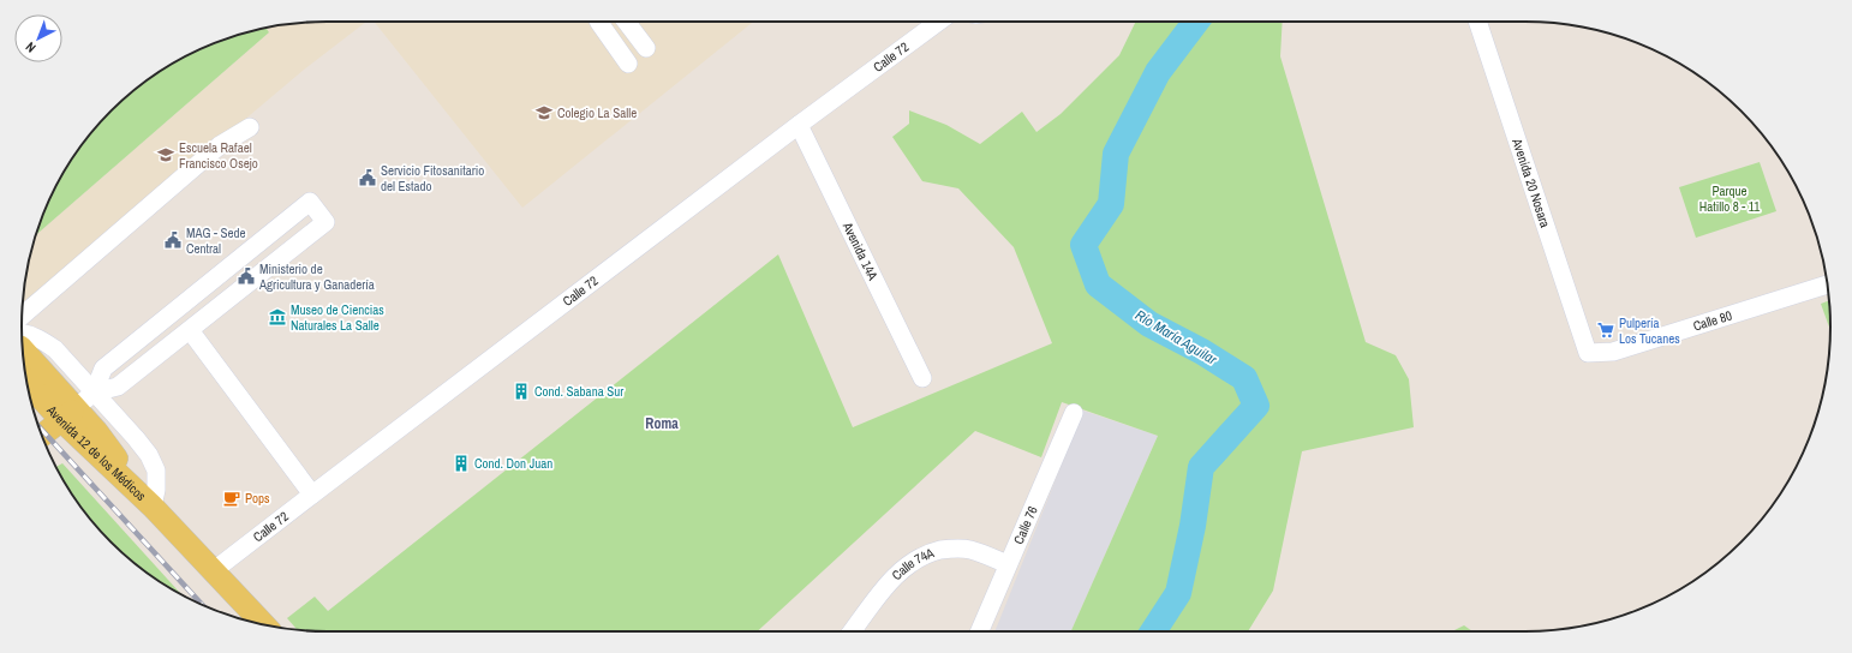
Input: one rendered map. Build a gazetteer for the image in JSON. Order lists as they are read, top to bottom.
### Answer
{
  "streets": {
    "main road": ["Avenida 12 de los Médicos"],
    "street": [
      "Calle 72",
      "Avenida 20 Nosara",
      "Avenida 14A",
      "Calle 80",
      "Calle 76",
      "Calle 74A"
    ]
  },
  "crossings": [
    ["Calle 72", "Avenida 14A"],
    ["Calle 72", "Avenida 12 de los Médicos"],
    ["Avenida 20 Nosara", "Calle 80"],
    ["Calle 76", "Calle 74A"]
  ],
  "districts": ["Roma"],
  "water": ["Río María Aguilar"],
  "parks": ["Parque Hatillo 8 - 11"],
  "places": {
    "school or university": ["Colegio La Salle", "Escuela Rafael Francisco Osejo"],
    "public building": ["Servicio Fitosanitario del Estado", "MAG - Sede Central", "Ministerio de Agricultura y Ganadería"],
    "museum": ["Museo de Ciencias Naturales La Salle"],
    "supermarket": ["Pulpería Los Tucanes"],
    "building": ["Cond. Sabana Sur", "Cond. Don Juan"],
    "cafe": ["Pops"]
  },
  "north": "bottom left"
}
